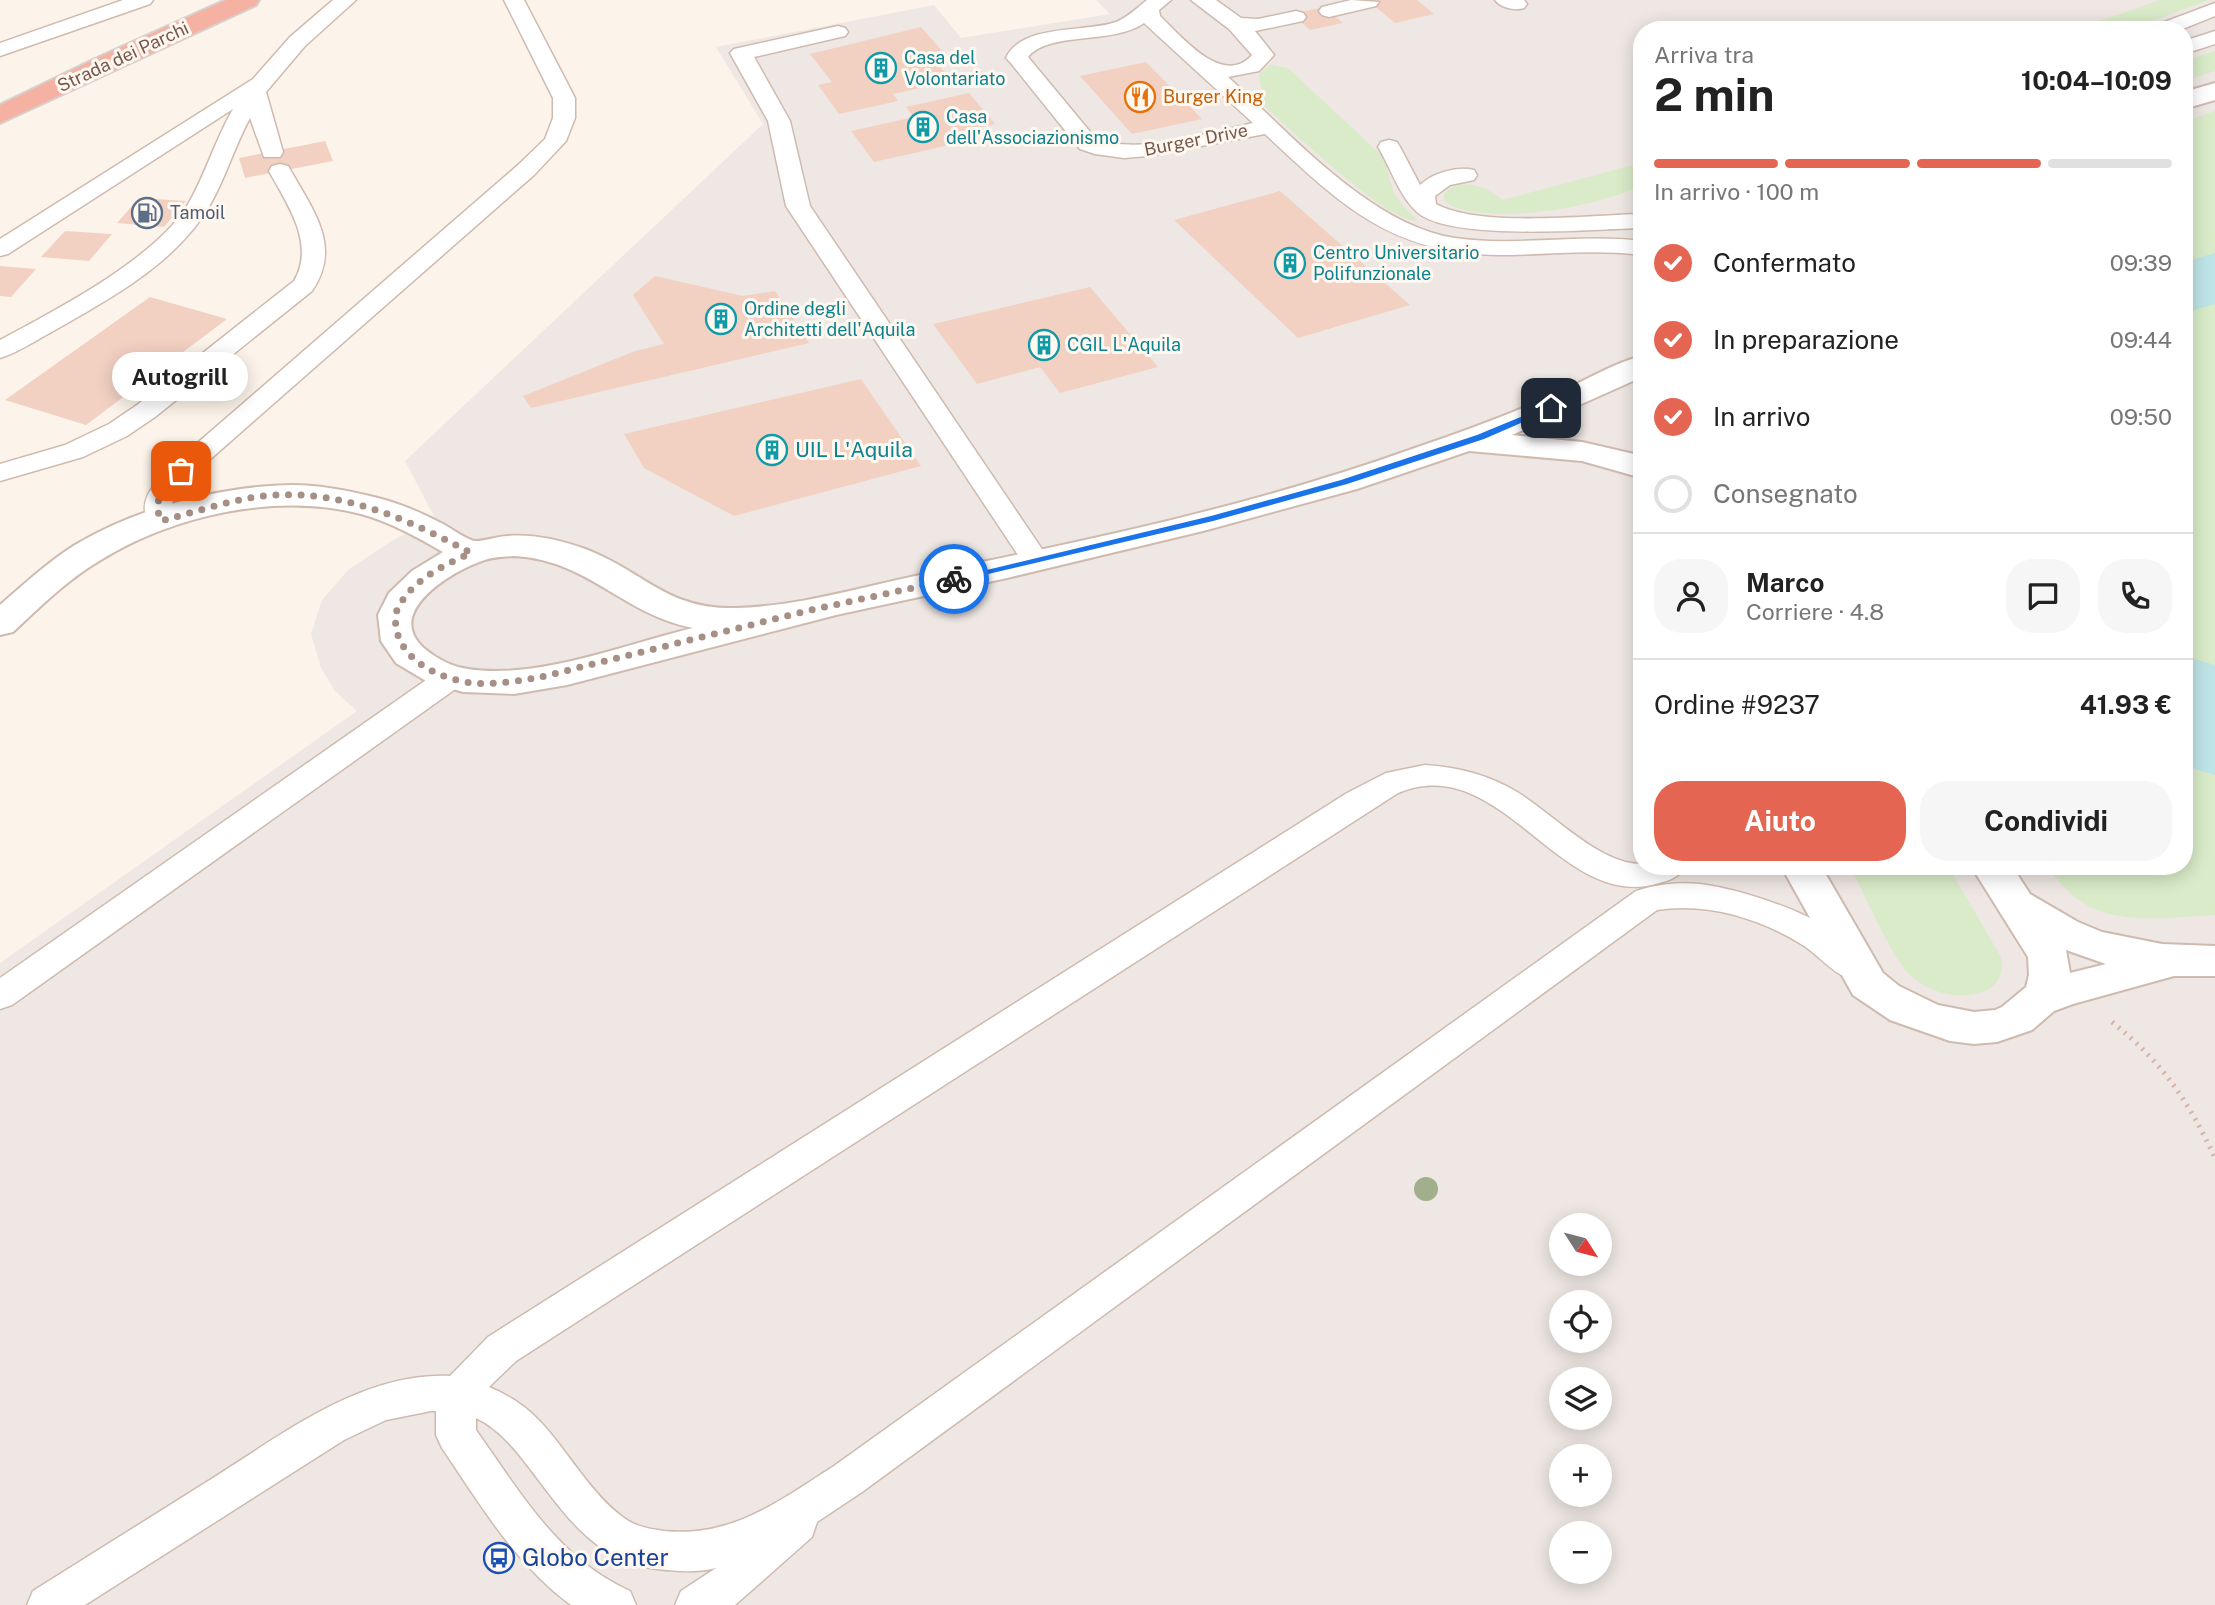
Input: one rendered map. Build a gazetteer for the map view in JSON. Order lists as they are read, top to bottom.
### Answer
{
  "streets": {
    "highway": ["Strada dei Parchi"],
    "lane": ["Burger Drive"]
  },
  "places": {
    "building": [
      "Casa del Volontariato",
      "Casa dell'Associazionismo",
      "Centro Universitario Polifunzionale",
      "Ordine degli Architetti dell'Aquila",
      "CGIL L'Aquila",
      "UIL L'Aquila"
    ],
    "restaurant": ["Burger King"],
    "fuel station": ["Tamoil"],
    "other": ["Autogrill"],
    "bus stop": ["Globo Center"]
  },
  "north": "bottom right",
  "page": {
    "heading": ["2 min", "Arriva tra", "10:04–10:09"],
    "panel": [
      "Marco",
      "Corriere · 4.8",
      "Ordine #9237",
      "41.93 €"
    ],
    "bar": "In arrivo · 100 m",
    "list": [
      ["Confermato", "09:39"],
      ["In preparazione", "09:44"],
      ["In arrivo", "09:50"],
      "Consegnato"
    ],
    "bubble": "Autogrill",
    "buttons": ["Aiuto", "Condividi"],
    "map_buttons": ["+", "−"]
  }
}
